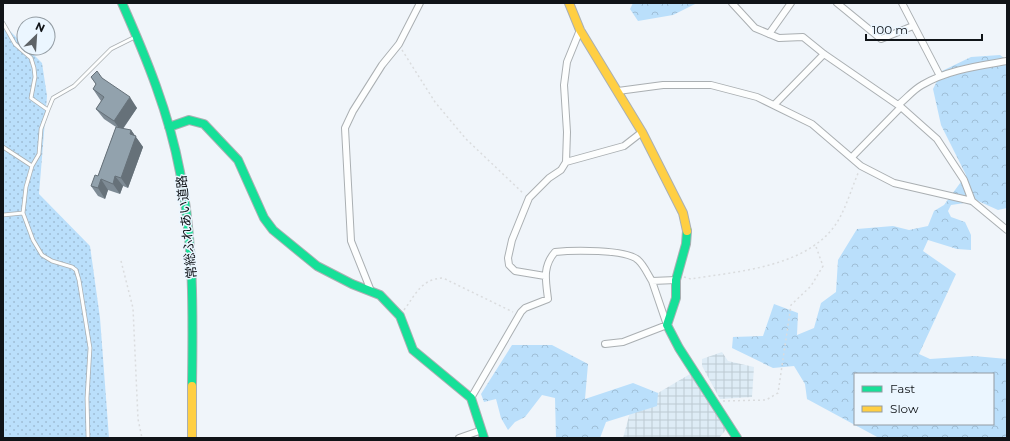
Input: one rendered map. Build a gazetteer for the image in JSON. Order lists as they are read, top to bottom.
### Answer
{
  "streets": {
    "street": ["常総ふれあい道路"]
  },
  "legend": ["Fast", "Slow"],
  "scale_bar": "100 m",
  "north": "top right"
}
